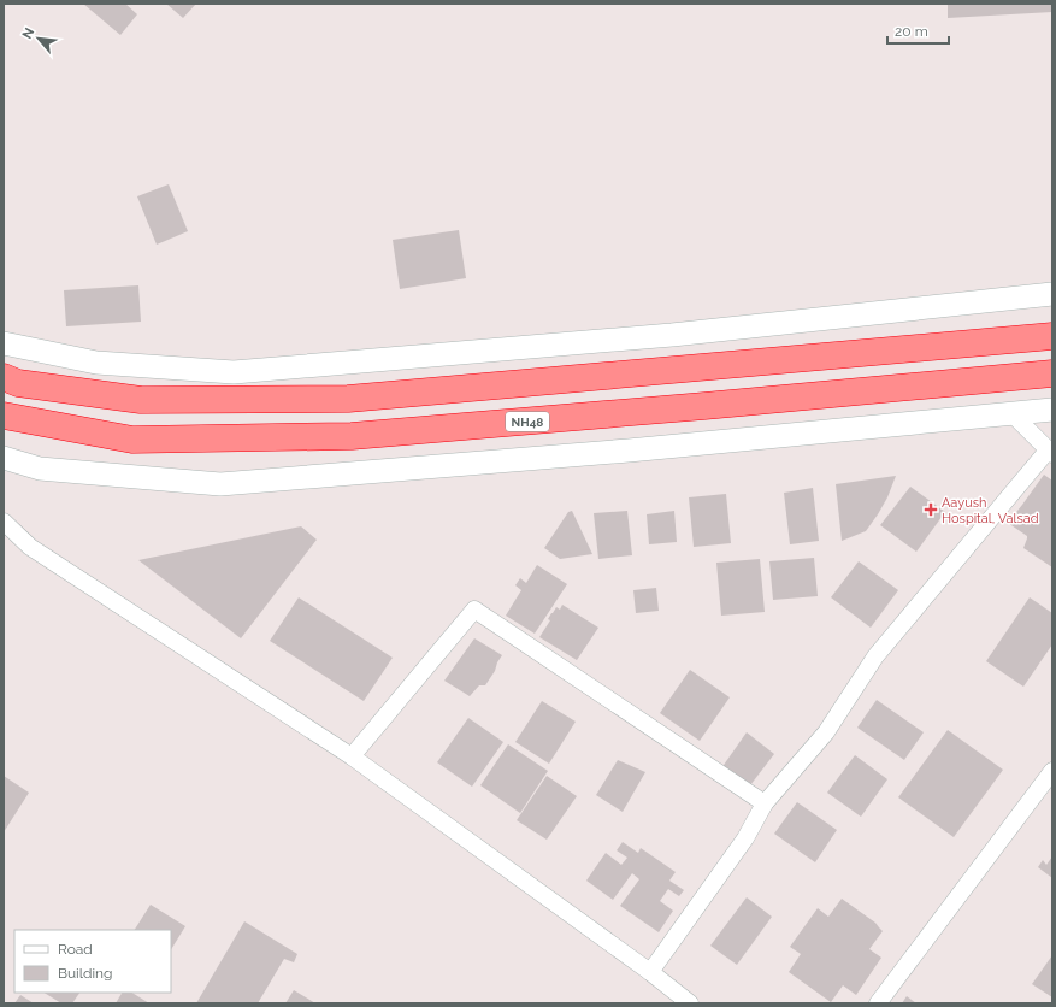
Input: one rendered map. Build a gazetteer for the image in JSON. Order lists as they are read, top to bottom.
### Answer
{
  "streets": {
    "highway": ["NH48"]
  },
  "places": {
    "health": ["Aayush Hospital, Valsad"]
  },
  "legend": ["Road", "Building"],
  "scale_bar": "20 m",
  "north": "top left"
}
